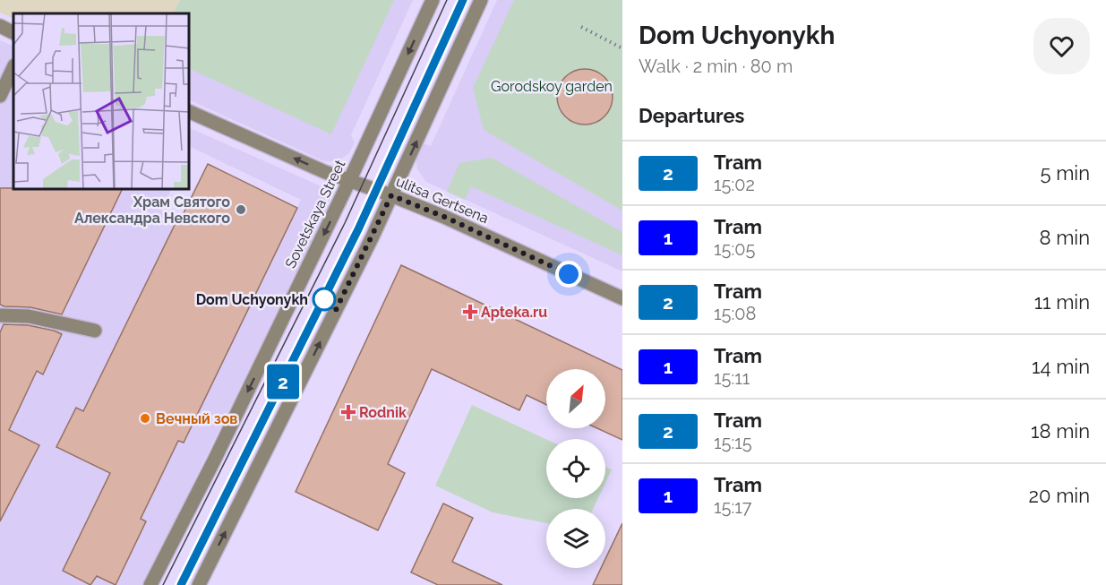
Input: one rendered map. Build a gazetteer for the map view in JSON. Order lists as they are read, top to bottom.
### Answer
{
  "streets": {
    "street": ["ulitsa Gertsena", "Sovetskaya Street"]
  },
  "crossings": [
    ["ulitsa Gertsena", "Sovetskaya Street"]
  ],
  "one_way": ["ulitsa Gertsena"],
  "parks": ["Gorodskoy garden"],
  "places": {
    "other": ["Храм Святого Александра Невского", "Dom Uchyonykh", "Вечный зов"],
    "health": ["Apteka.ru", "Rodnik"]
  },
  "lines": ["tram line 2"],
  "north": "top right",
  "page": {
    "on_map": "2",
    "heading": [
      ["Dom Uchyonykh", "Walk · 2 min · 80 m"],
      "Departures"
    ],
    "list": [
      {
        "mark": "2",
        "name": "Tram",
        "note": "15:02",
        "value": "5 min"
      },
      {
        "mark": "1",
        "name": "Tram",
        "note": "15:05",
        "value": "8 min"
      },
      {
        "mark": "2",
        "name": "Tram",
        "note": "15:08",
        "value": "11 min"
      },
      {
        "mark": "1",
        "name": "Tram",
        "note": "15:11",
        "value": "14 min"
      },
      {
        "mark": "2",
        "name": "Tram",
        "note": "15:15",
        "value": "18 min"
      },
      {
        "mark": "1",
        "name": "Tram",
        "note": "15:17",
        "value": "20 min"
      }
    ]
  }
}
